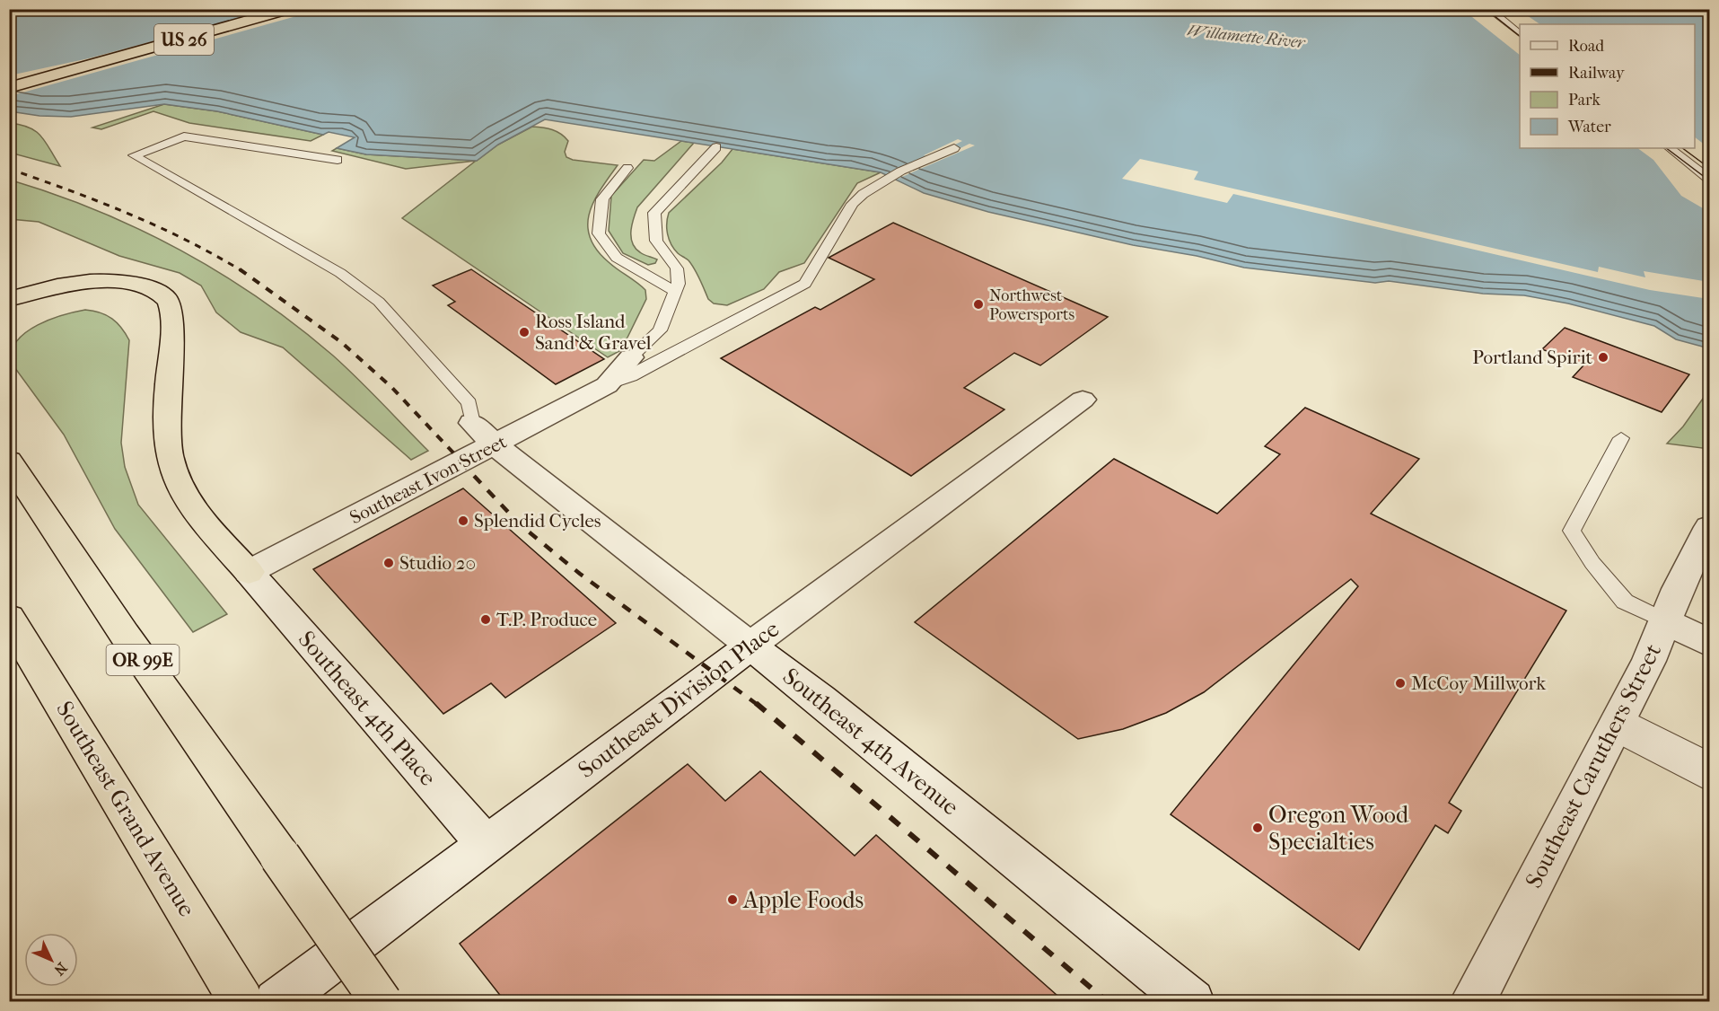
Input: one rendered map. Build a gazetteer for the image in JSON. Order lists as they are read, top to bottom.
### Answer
{
  "streets": {
    "highway": ["US 26", "OR 99E", "Southeast Grand Avenue"],
    "street": [
      "Southeast Ivon Street",
      "Southeast Division Place",
      "Southeast 4th Place",
      "Southeast 4th Avenue",
      "Southeast Caruthers Street"
    ]
  },
  "crossings": [
    ["Southeast Ivon Street", "Southeast 4th Place"],
    ["Southeast Ivon Street", "Southeast 4th Avenue"],
    ["Southeast Division Place", "Southeast 4th Place"],
    ["Southeast Division Place", "Southeast 4th Avenue"]
  ],
  "water": ["Willamette River"],
  "places": [
    "Northwest Powersports",
    "Ross Island Sand & Gravel",
    "Portland Spirit",
    "Splendid Cycles",
    "Studio 20",
    "T.P. Produce",
    "McCoy Millwork",
    "Oregon Wood Specialties",
    "Apple Foods"
  ],
  "legend": [
    "Road",
    "Railway",
    "Park",
    "Water"
  ],
  "north": "bottom right"
}
